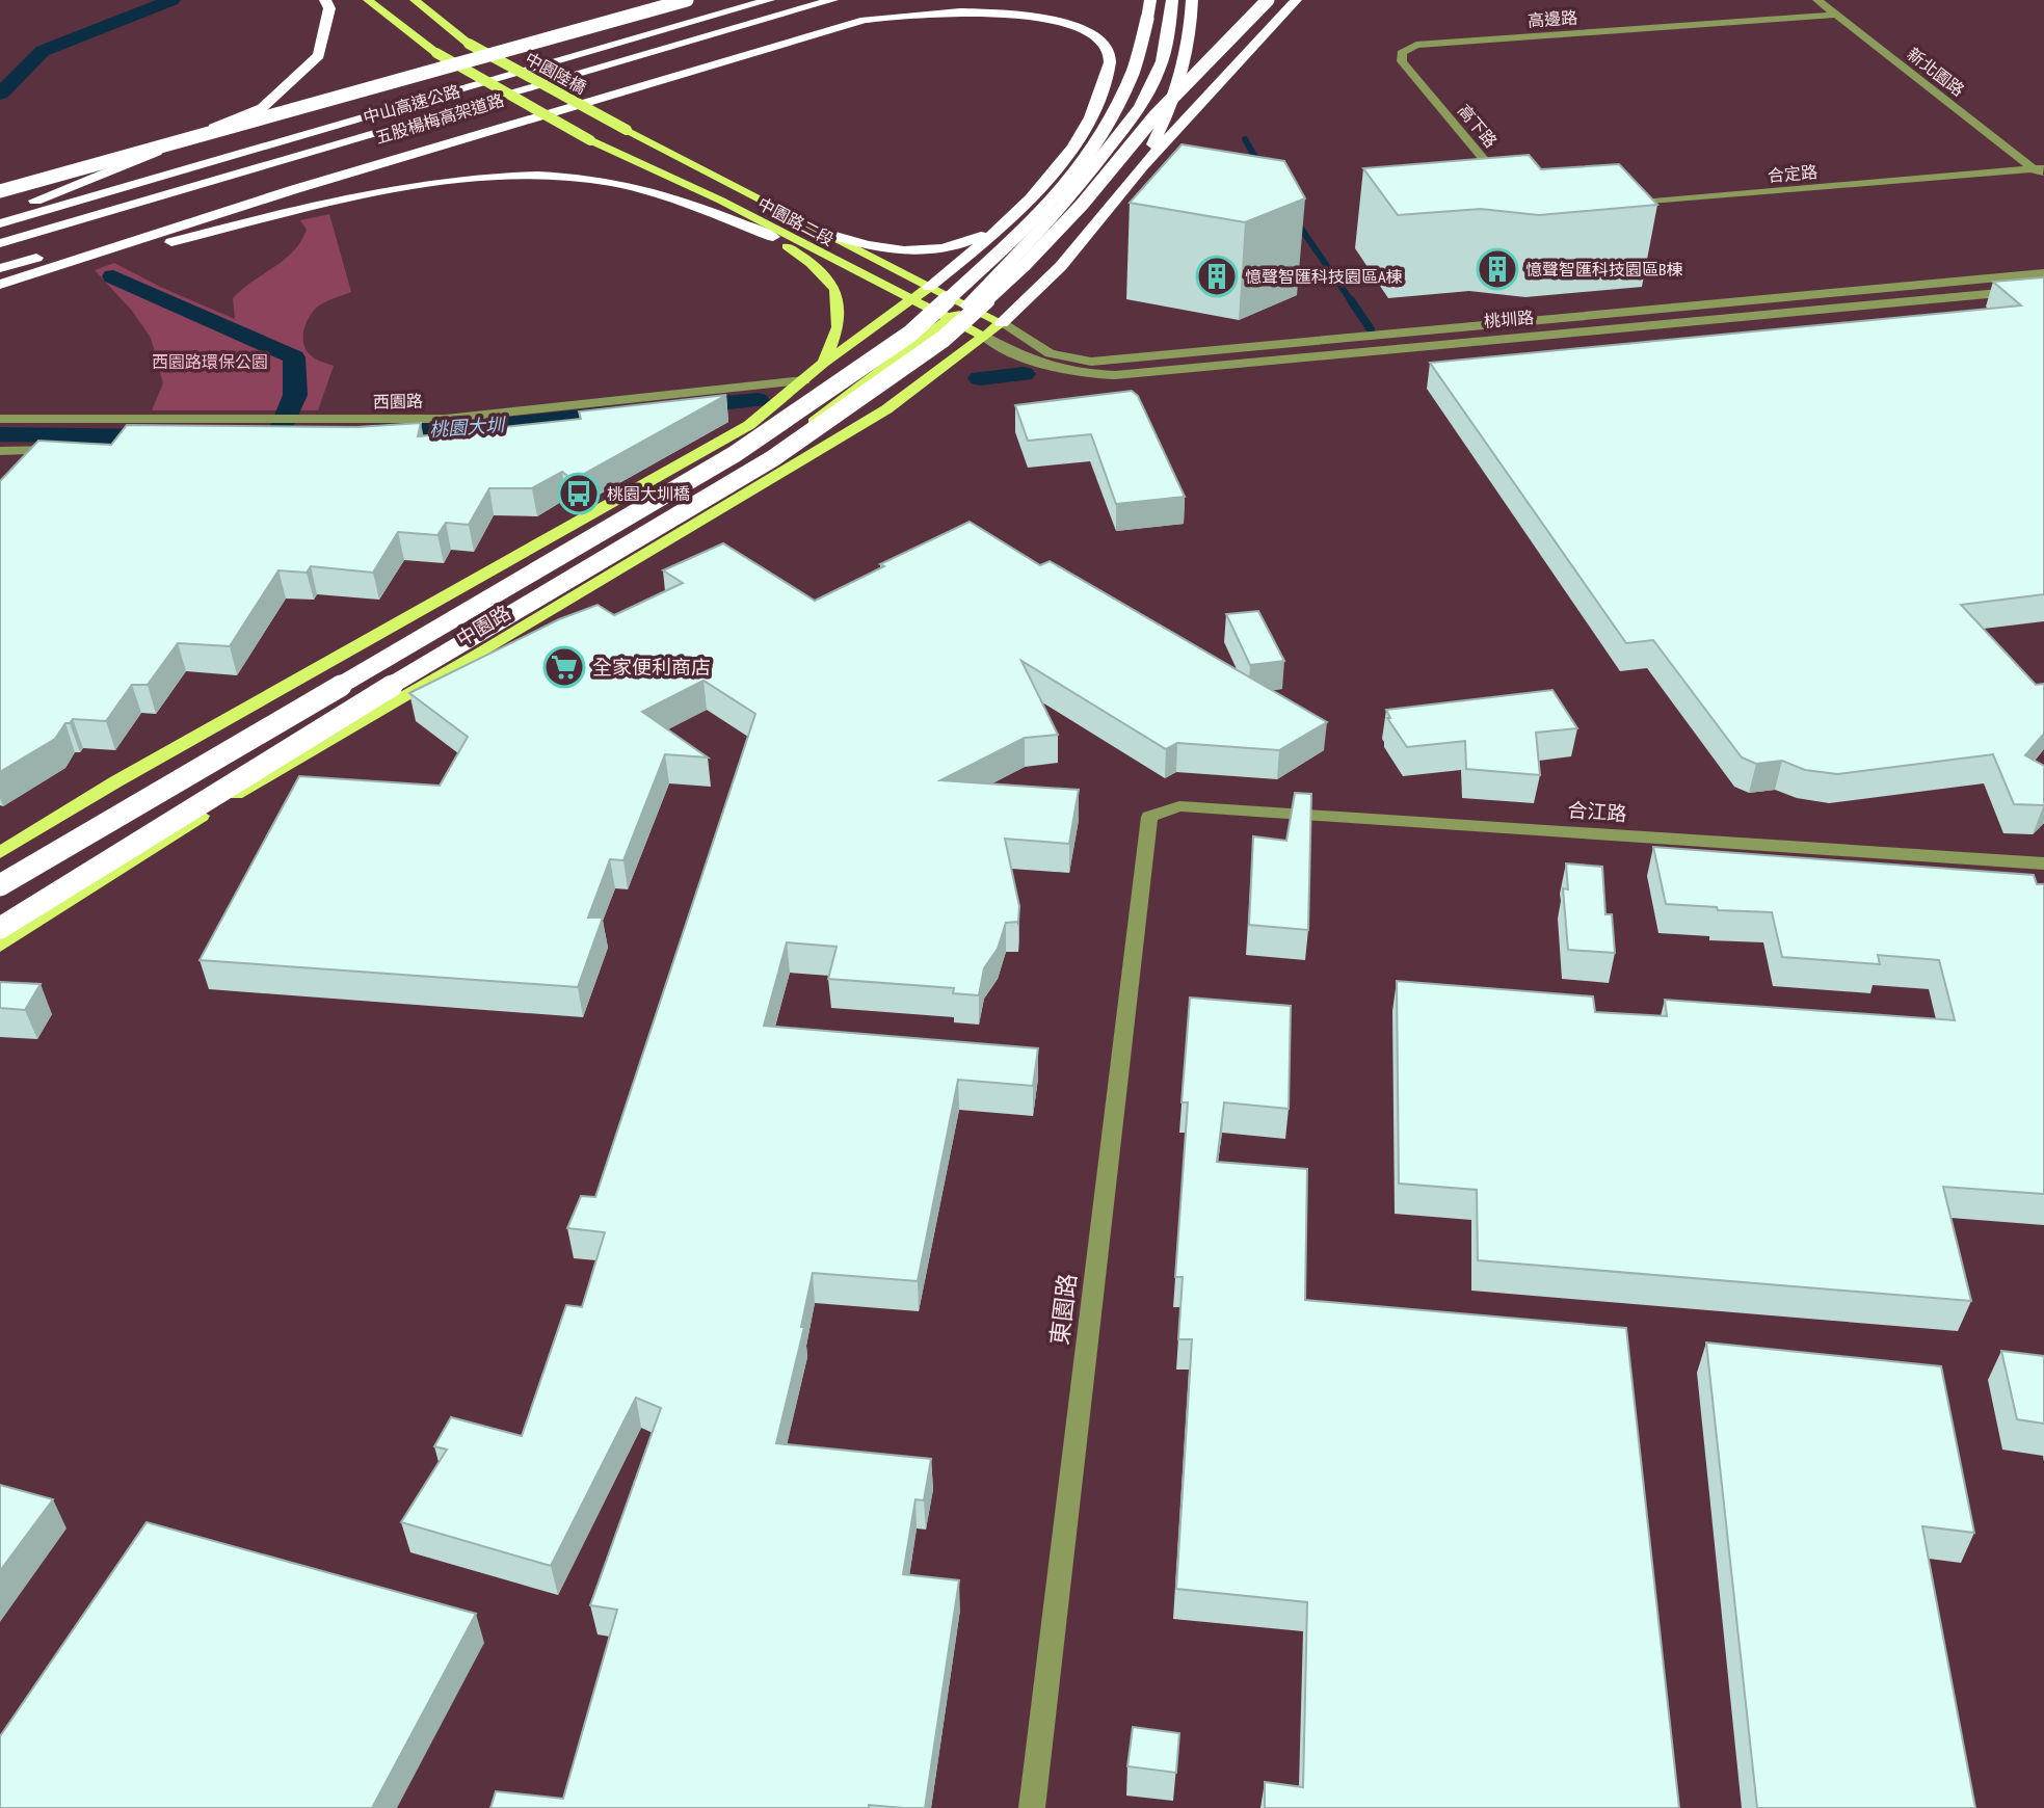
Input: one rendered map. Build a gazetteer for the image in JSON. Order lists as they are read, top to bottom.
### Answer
{
  "streets": {
    "highway": ["中山高速公路", "五股楊梅高架道路"],
    "main road": ["中園陸橋", "中園路二段", "中園路"],
    "street": [
      "高邊路",
      "新北園路",
      "高下路",
      "合定路",
      "桃圳路",
      "西園路",
      "合江路",
      "東園路"
    ]
  },
  "crossings": [
    ["高邊路", "新北園路"],
    ["高邊路", "高下路"],
    ["新北園路", "合定路"],
    ["中園陸橋", "中園路二段"],
    ["中園路二段", "桃圳路"],
    ["中園路二段", "中園路"],
    ["桃圳路", "中園路"],
    ["合江路", "東園路"]
  ],
  "water": ["桃園大圳"],
  "parks": ["西園路環保公園"],
  "places": {
    "building": ["憶聲智匯科技園區B棟", "憶聲智匯科技園區A棟"],
    "bus stop": ["桃園大圳橋"],
    "supermarket": ["全家便利商店"]
  }
}
